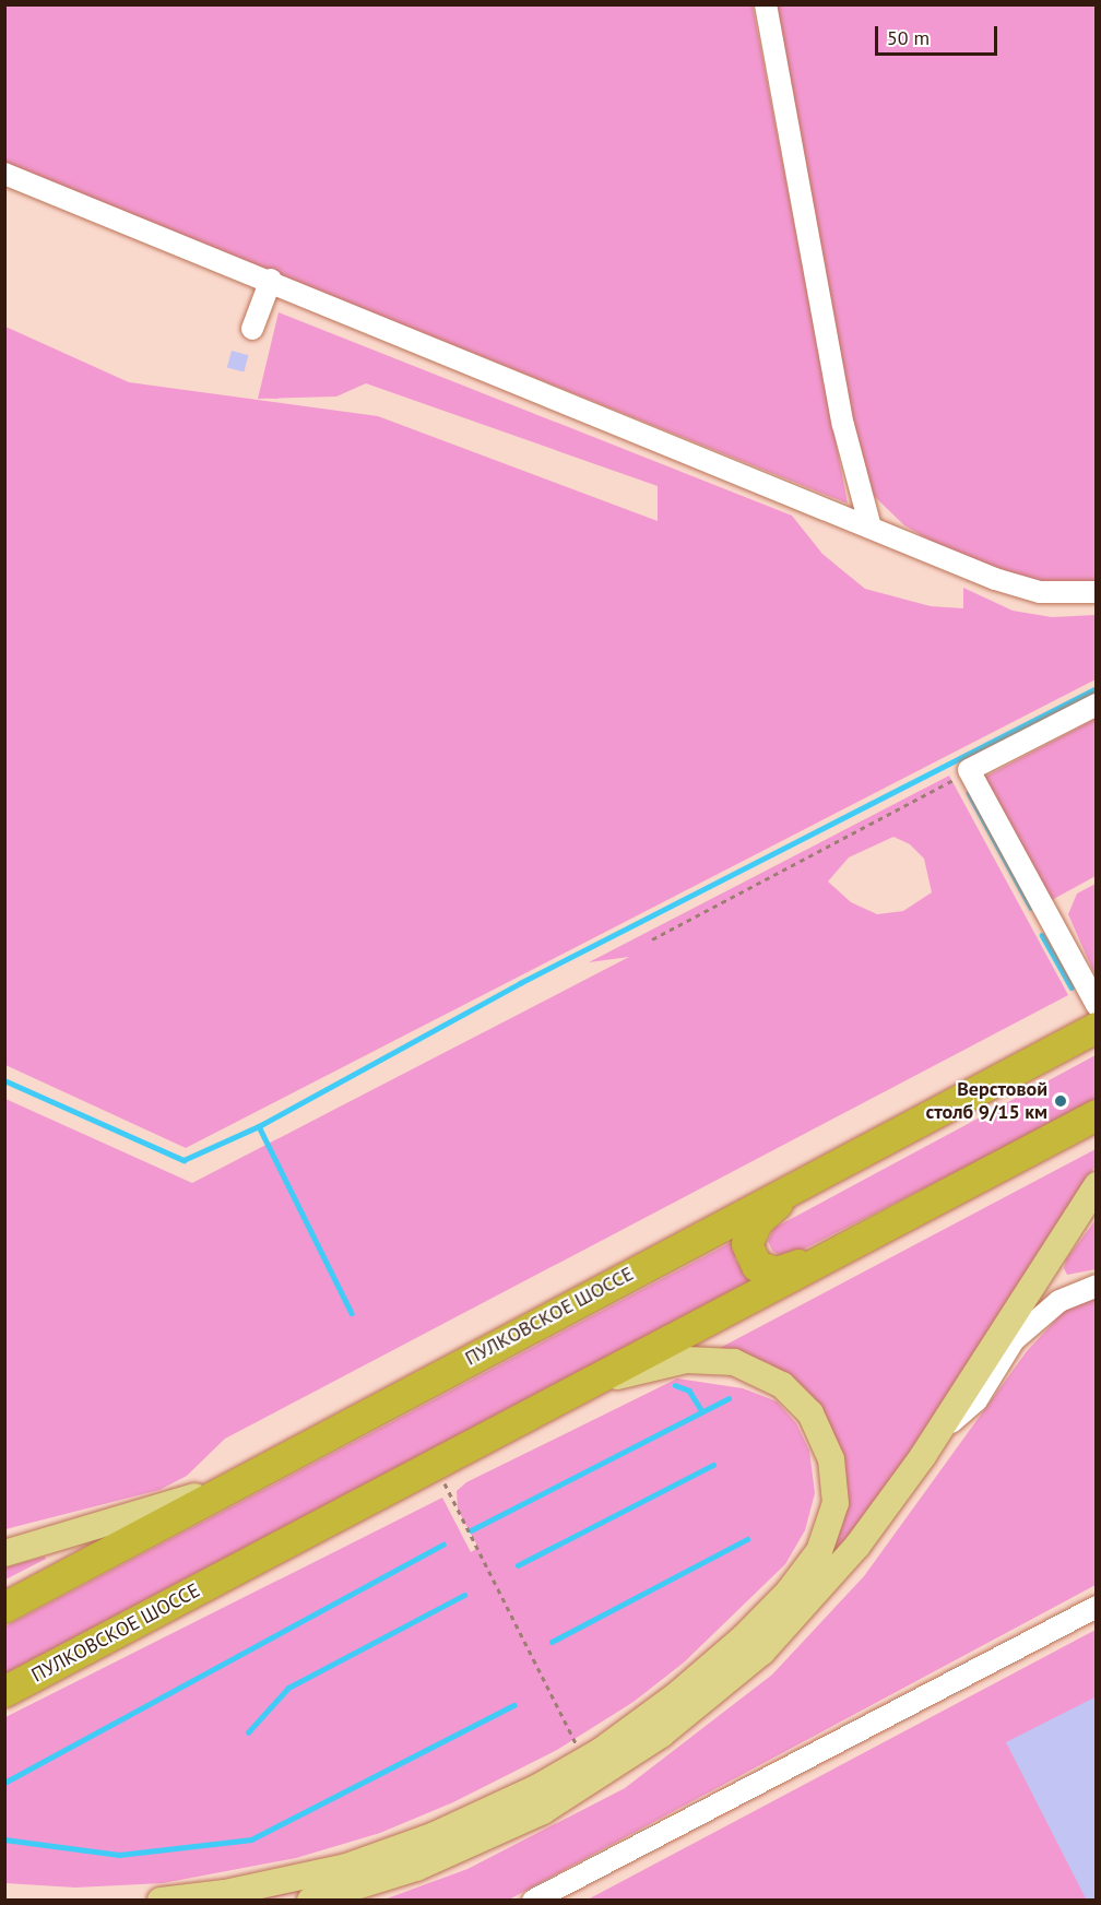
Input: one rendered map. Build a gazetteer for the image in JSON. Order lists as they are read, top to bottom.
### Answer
{
  "streets": {
    "highway": ["ПУЛКОВСКОЕ ШОССЕ"]
  },
  "places": ["Верстовой столб 9/15 км"],
  "scale_bar": "50 m"
}
